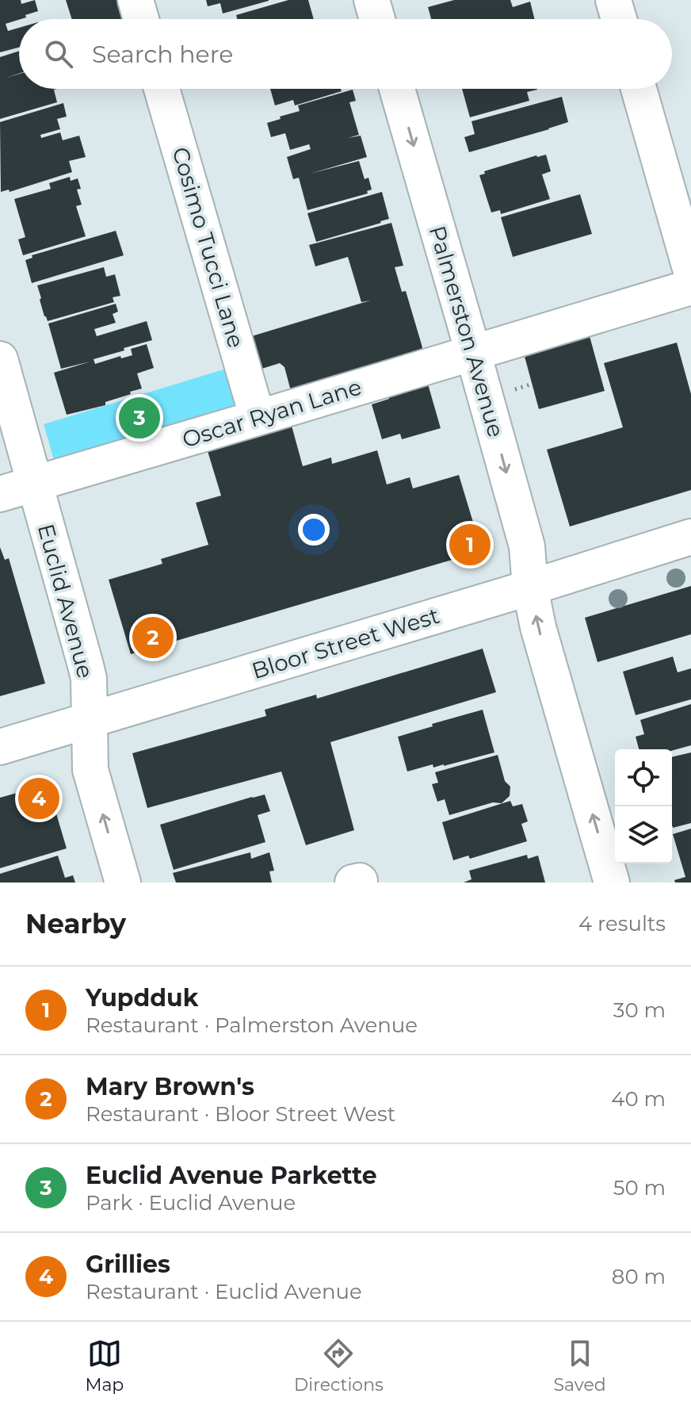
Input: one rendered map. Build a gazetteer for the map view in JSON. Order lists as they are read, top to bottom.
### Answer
{
  "streets": {
    "street": [
      "Cosimo Tucci Lane",
      "Palmerston Avenue",
      "Oscar Ryan Lane",
      "Euclid Avenue",
      "Bloor Street West"
    ]
  },
  "crossings": [
    ["Cosimo Tucci Lane", "Oscar Ryan Lane"],
    ["Palmerston Avenue", "Oscar Ryan Lane"],
    ["Palmerston Avenue", "Bloor Street West"],
    ["Oscar Ryan Lane", "Euclid Avenue"],
    ["Euclid Avenue", "Bloor Street West"]
  ],
  "page": {
    "search": "Search here",
    "pins": [
      "3",
      "1",
      "2",
      "4"
    ],
    "heading": ["Nearby", "4 results"],
    "list": [
      {
        "mark": "1",
        "name": "Yupdduk",
        "note": "Restaurant · Palmerston Avenue",
        "value": "30 m"
      },
      {
        "mark": "2",
        "name": "Mary Brown's",
        "note": "Restaurant · Bloor Street West",
        "value": "40 m"
      },
      {
        "mark": "3",
        "name": "Euclid Avenue Parkette",
        "note": "Park · Euclid Avenue",
        "value": "50 m"
      },
      {
        "mark": "4",
        "name": "Grillies",
        "note": "Restaurant · Euclid Avenue",
        "value": "80 m"
      }
    ],
    "nav": ["Map", "Directions", "Saved"]
  }
}
